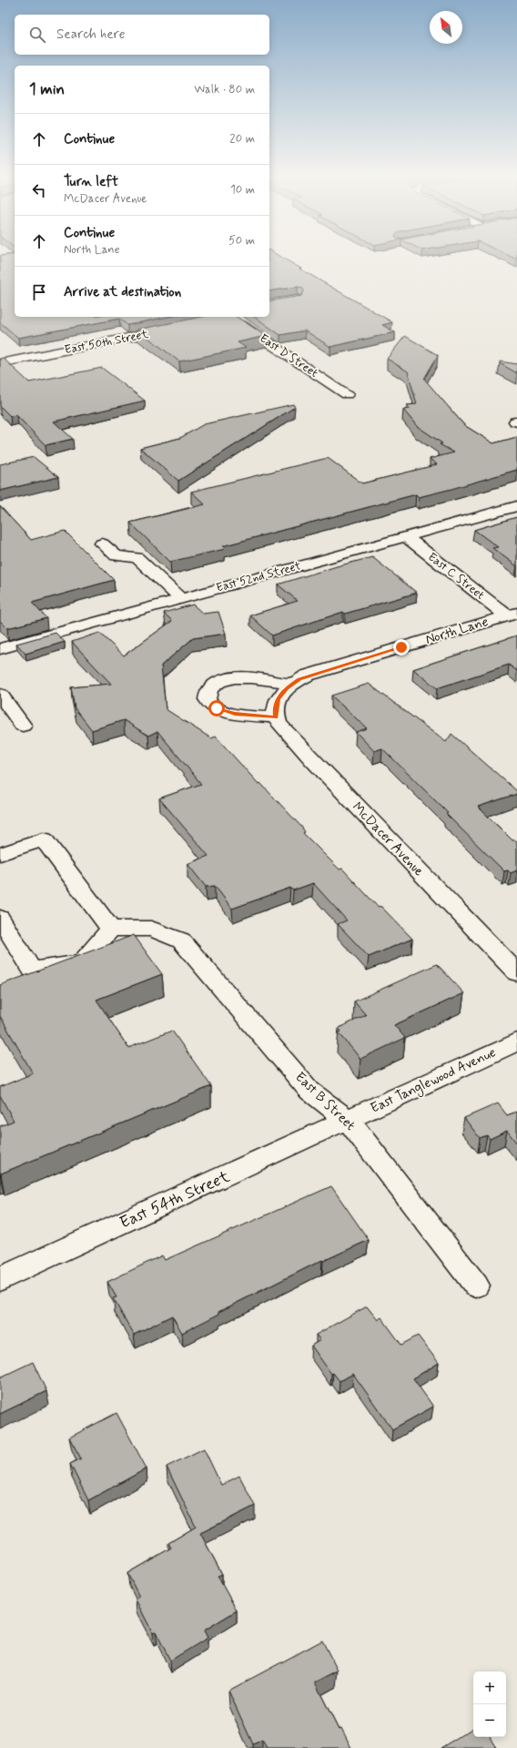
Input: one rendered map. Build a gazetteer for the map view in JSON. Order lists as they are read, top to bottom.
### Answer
{
  "streets": {
    "street": [
      "East 50th Street",
      "East D Street",
      "East C Street",
      "East 52nd Street",
      "North Lane",
      "McDacer Avenue",
      "East Tanglewood Avenue",
      "East B Street",
      "East 54th Street"
    ]
  },
  "crossings": [
    ["East C Street", "East 52nd Street"],
    ["East C Street", "North Lane"],
    ["North Lane", "McDacer Avenue"],
    ["East Tanglewood Avenue", "East B Street"],
    ["East Tanglewood Avenue", "East 54th Street"],
    ["East B Street", "East 54th Street"]
  ],
  "north": "top left",
  "page": {
    "search": "Search here",
    "heading": ["1 min", "Walk · 80 m"],
    "list": [
      ["Continue", "20 m"],
      ["Turn left", "McDacer Avenue", "10 m"],
      ["Continue", "North Lane", "50 m"],
      "Arrive at destination"
    ],
    "map_buttons": ["+", "−"]
  }
}
